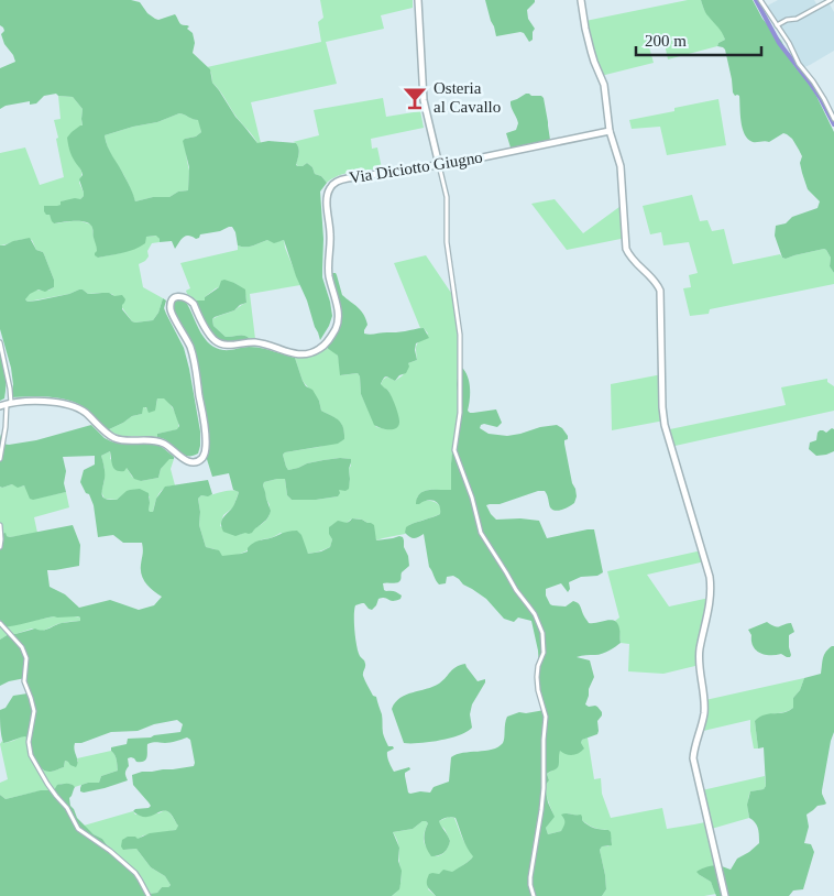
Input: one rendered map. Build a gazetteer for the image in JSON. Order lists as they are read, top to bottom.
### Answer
{
  "streets": {
    "main road": ["Via Diciotto Giugno"]
  },
  "places": {
    "bar": ["Osteria al Cavallo"]
  },
  "scale_bar": "200 m"
}
